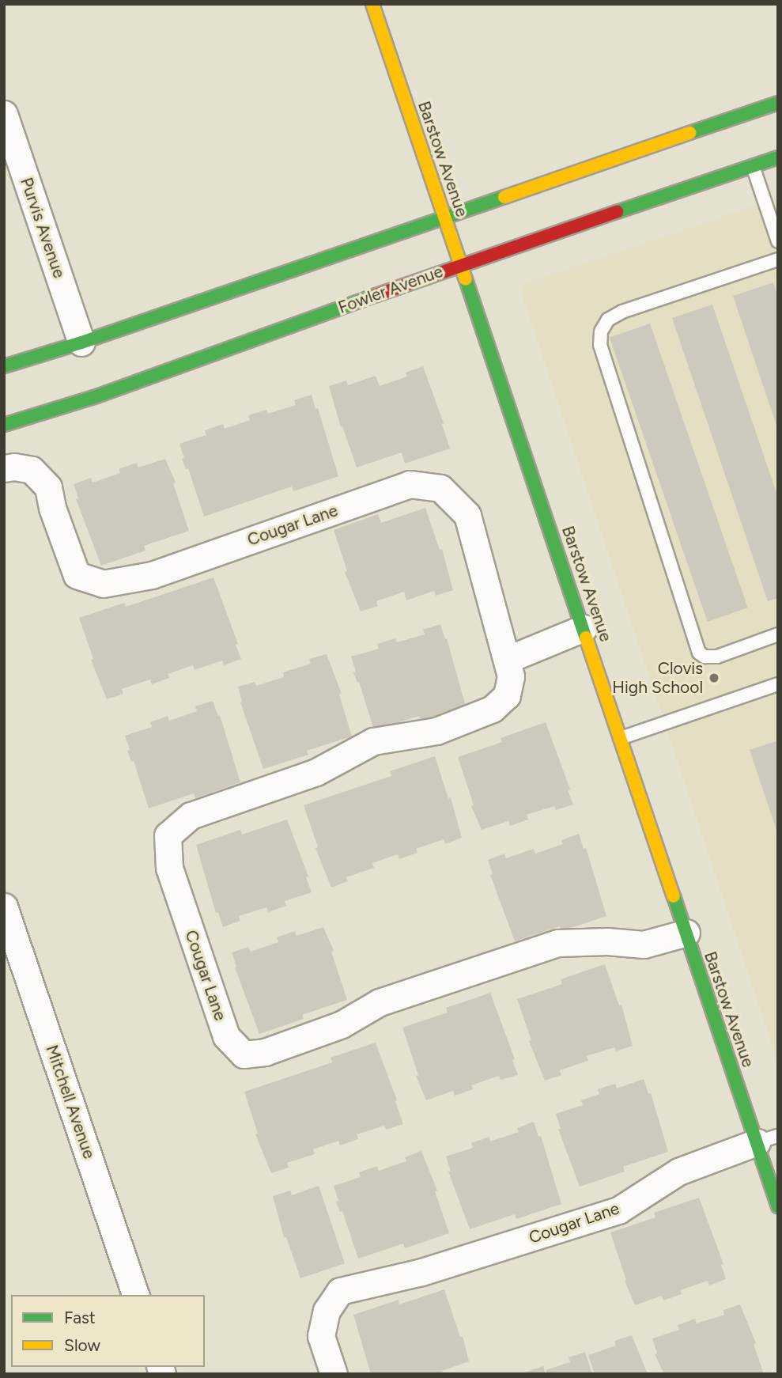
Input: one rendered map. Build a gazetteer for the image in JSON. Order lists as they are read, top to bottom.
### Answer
{
  "streets": {
    "main road": ["Barstow Avenue", "Fowler Avenue"],
    "street": ["Purvis Avenue", "Cougar Lane", "Mitchell Avenue"]
  },
  "crossings": [
    ["Barstow Avenue", "Fowler Avenue"],
    ["Barstow Avenue", "Cougar Lane"]
  ],
  "places": ["Clovis High School"],
  "legend": ["Fast", "Slow"]
}
